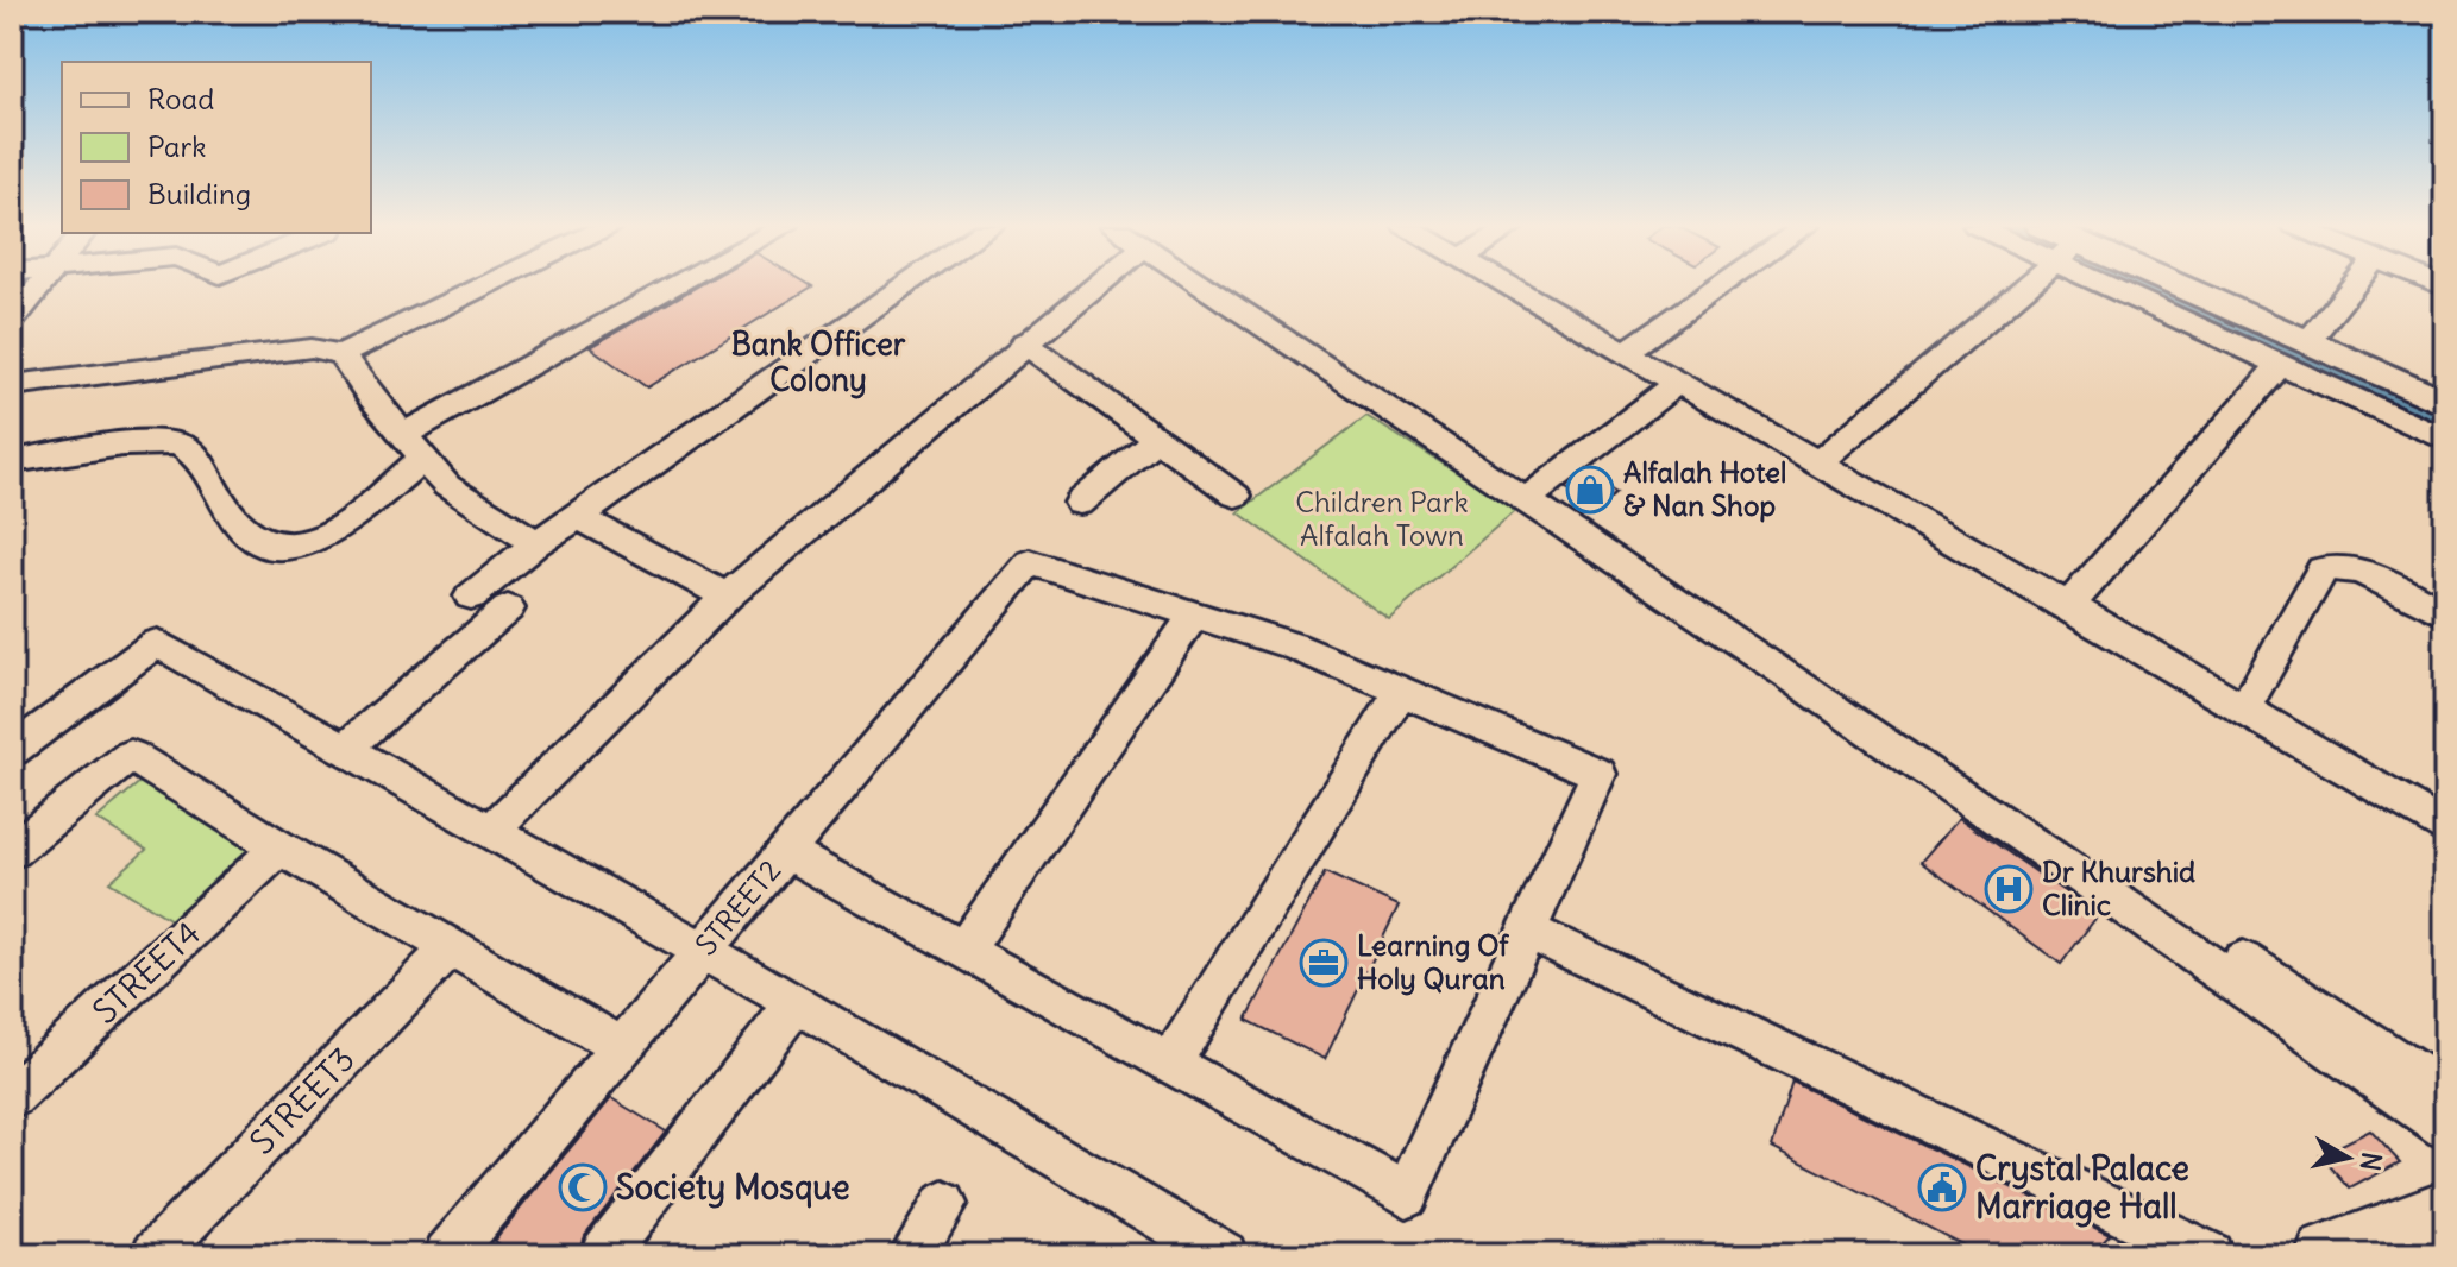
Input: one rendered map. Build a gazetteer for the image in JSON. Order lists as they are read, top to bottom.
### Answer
{
  "streets": {
    "street": ["STREET2", "STREET4", "STREET3"]
  },
  "districts": ["Bank Officer Colony"],
  "parks": ["Children Park Alfalah Town"],
  "places": {
    "shop": ["Alfalah Hotel & Nan Shop"],
    "hospital": ["Dr Khurshid Clinic"],
    "office": ["Learning Of Holy Quran"],
    "mosque": ["Society Mosque"],
    "public building": ["Crystal Palace Marriage Hall"]
  },
  "legend": ["Road", "Park", "Building"],
  "north": "right"
}
